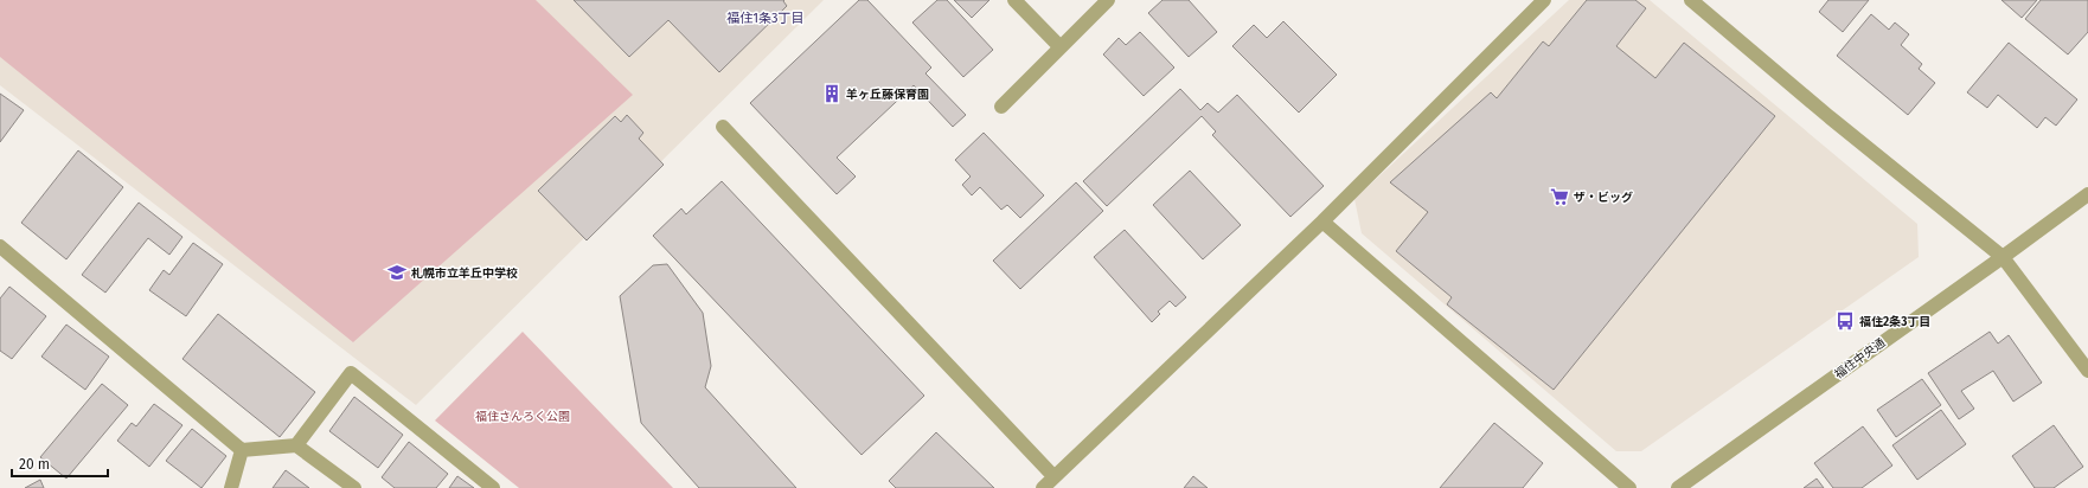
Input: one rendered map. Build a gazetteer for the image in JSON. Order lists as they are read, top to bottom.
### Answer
{
  "streets": {
    "street": ["福住中央通"]
  },
  "districts": ["福住1条3丁目"],
  "parks": ["福住さんろく公園"],
  "places": {
    "building": ["羊ヶ丘藤保育園"],
    "supermarket": ["ザ・ビッグ"],
    "school or university": ["札幌市立羊丘中学校"],
    "bus stop": ["福住2条3丁目"]
  },
  "scale_bar": "20 m"
}
